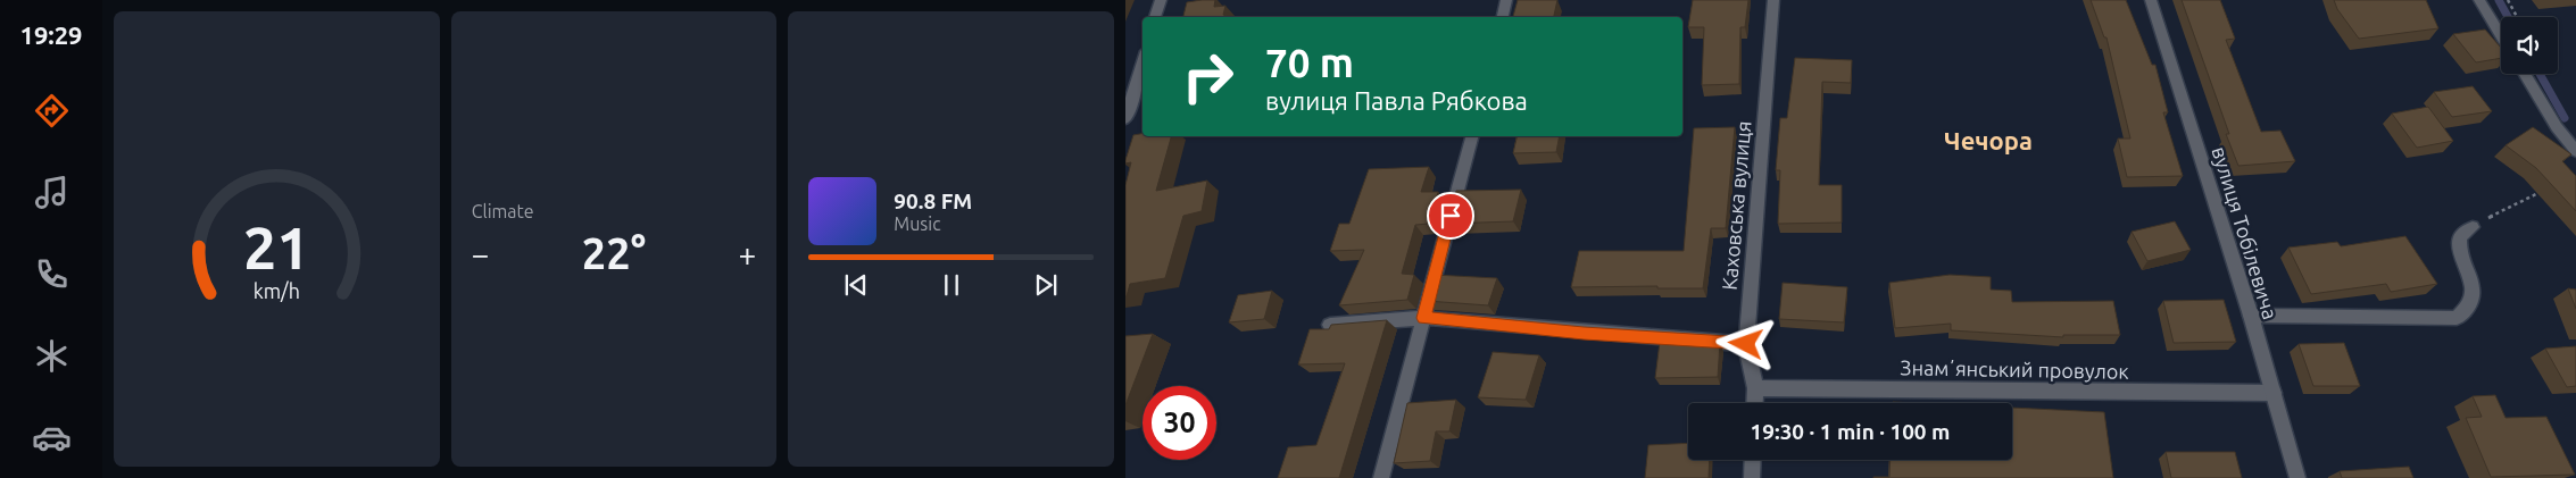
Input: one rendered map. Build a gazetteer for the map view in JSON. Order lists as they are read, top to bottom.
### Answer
{
  "streets": {
    "street": ["Каховська вулиця", "вулиця Тобілевича", "Знамʼянський провулок"]
  },
  "crossings": [
    ["Каховська вулиця", "Знамʼянський провулок"],
    ["вулиця Тобілевича", "Знамʼянський провулок"]
  ],
  "districts": ["Чечора"],
  "page": {
    "tabs": "19:29",
    "tile": "Climate",
    "turn": ["70 m", "вулиця Павла Рябкова"],
    "song": ["90.8 FM", "Music"],
    "heat": ["−", "22°", "+"],
    "limit": "30",
    "trip": "19:30 · 1 min · 100 m",
    "gauge": ["21", "km/h"]
  }
}
